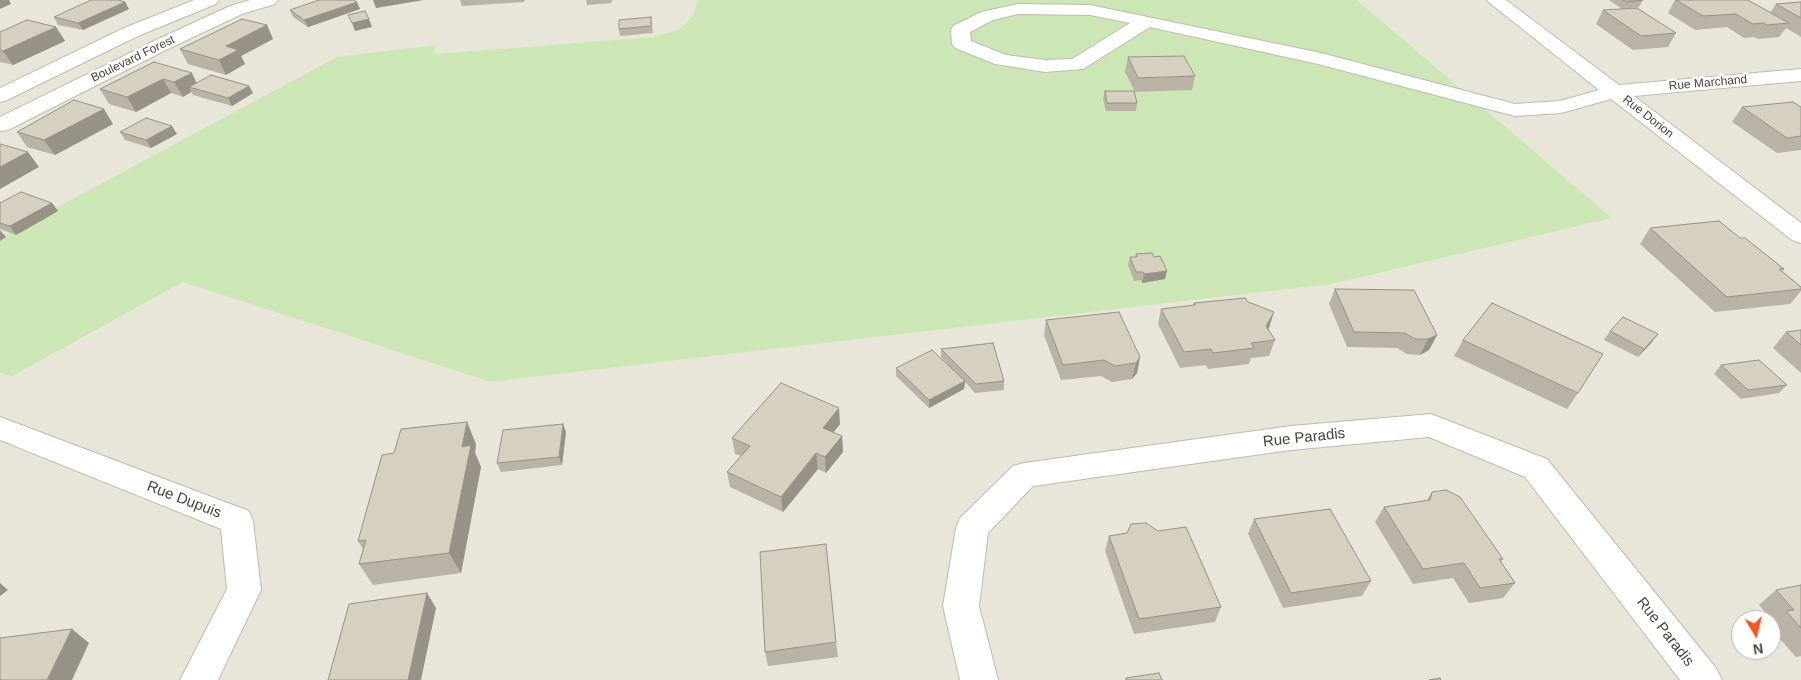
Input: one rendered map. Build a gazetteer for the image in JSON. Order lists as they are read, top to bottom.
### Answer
{
  "streets": {
    "street": [
      "Boulevard Forest",
      "Rue Marchand",
      "Rue Dorion",
      "Rue Paradis",
      "Rue Dupuis"
    ]
  },
  "crossings": [
    ["Rue Marchand", "Rue Dorion"]
  ],
  "north": "bottom"
}
